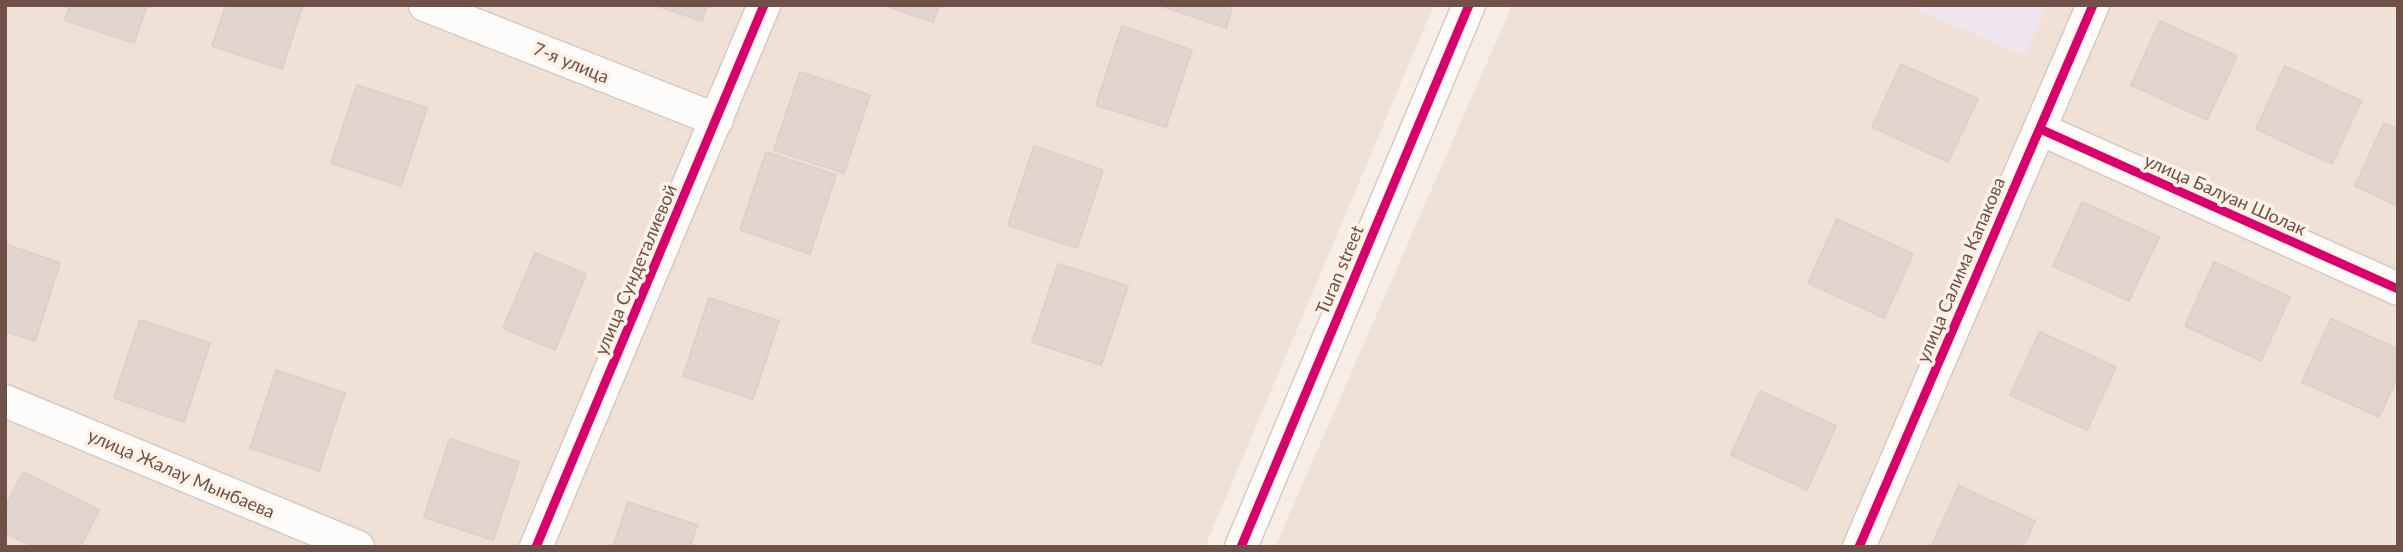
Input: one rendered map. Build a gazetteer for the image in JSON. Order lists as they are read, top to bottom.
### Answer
{
  "streets": {
    "street": [
      "7-я улица",
      "улица Балуан Шолак",
      "улица Сундеталиевой",
      "Turan street",
      "улица Салима Капакова",
      "улица Жалау Мынбаева"
    ]
  },
  "crossings": [
    ["7-я улица", "улица Сундеталиевой"],
    ["улица Балуан Шолак", "улица Салима Капакова"]
  ]
}
